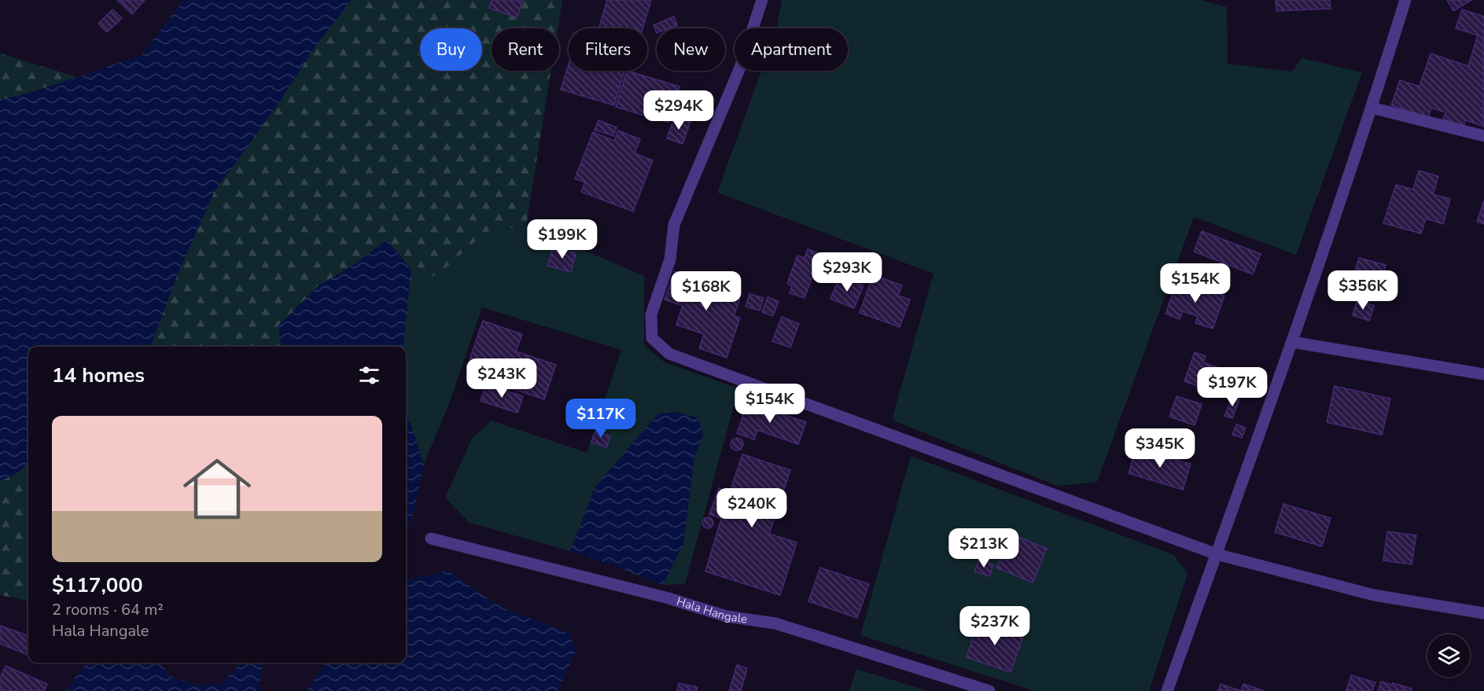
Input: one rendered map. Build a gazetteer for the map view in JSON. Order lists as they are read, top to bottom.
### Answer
{
  "streets": {
    "street": ["Hala Hangale"]
  },
  "page": {
    "chip": [
      "Buy",
      "Rent",
      "Filters",
      "New",
      "Apartment"
    ],
    "price": [
      "$294K",
      "$199K",
      "$293K",
      "$154K",
      "$356K",
      "$168K",
      "$243K",
      "$197K",
      "$154K",
      "$117K",
      "$345K",
      "$240K",
      "$213K",
      "$237K"
    ],
    "heading": "14 homes",
    "list": [
      {
        "name": "$117,000",
        "note": "2 rooms · 64 m² · Hala Hangale"
      }
    ]
  }
}
